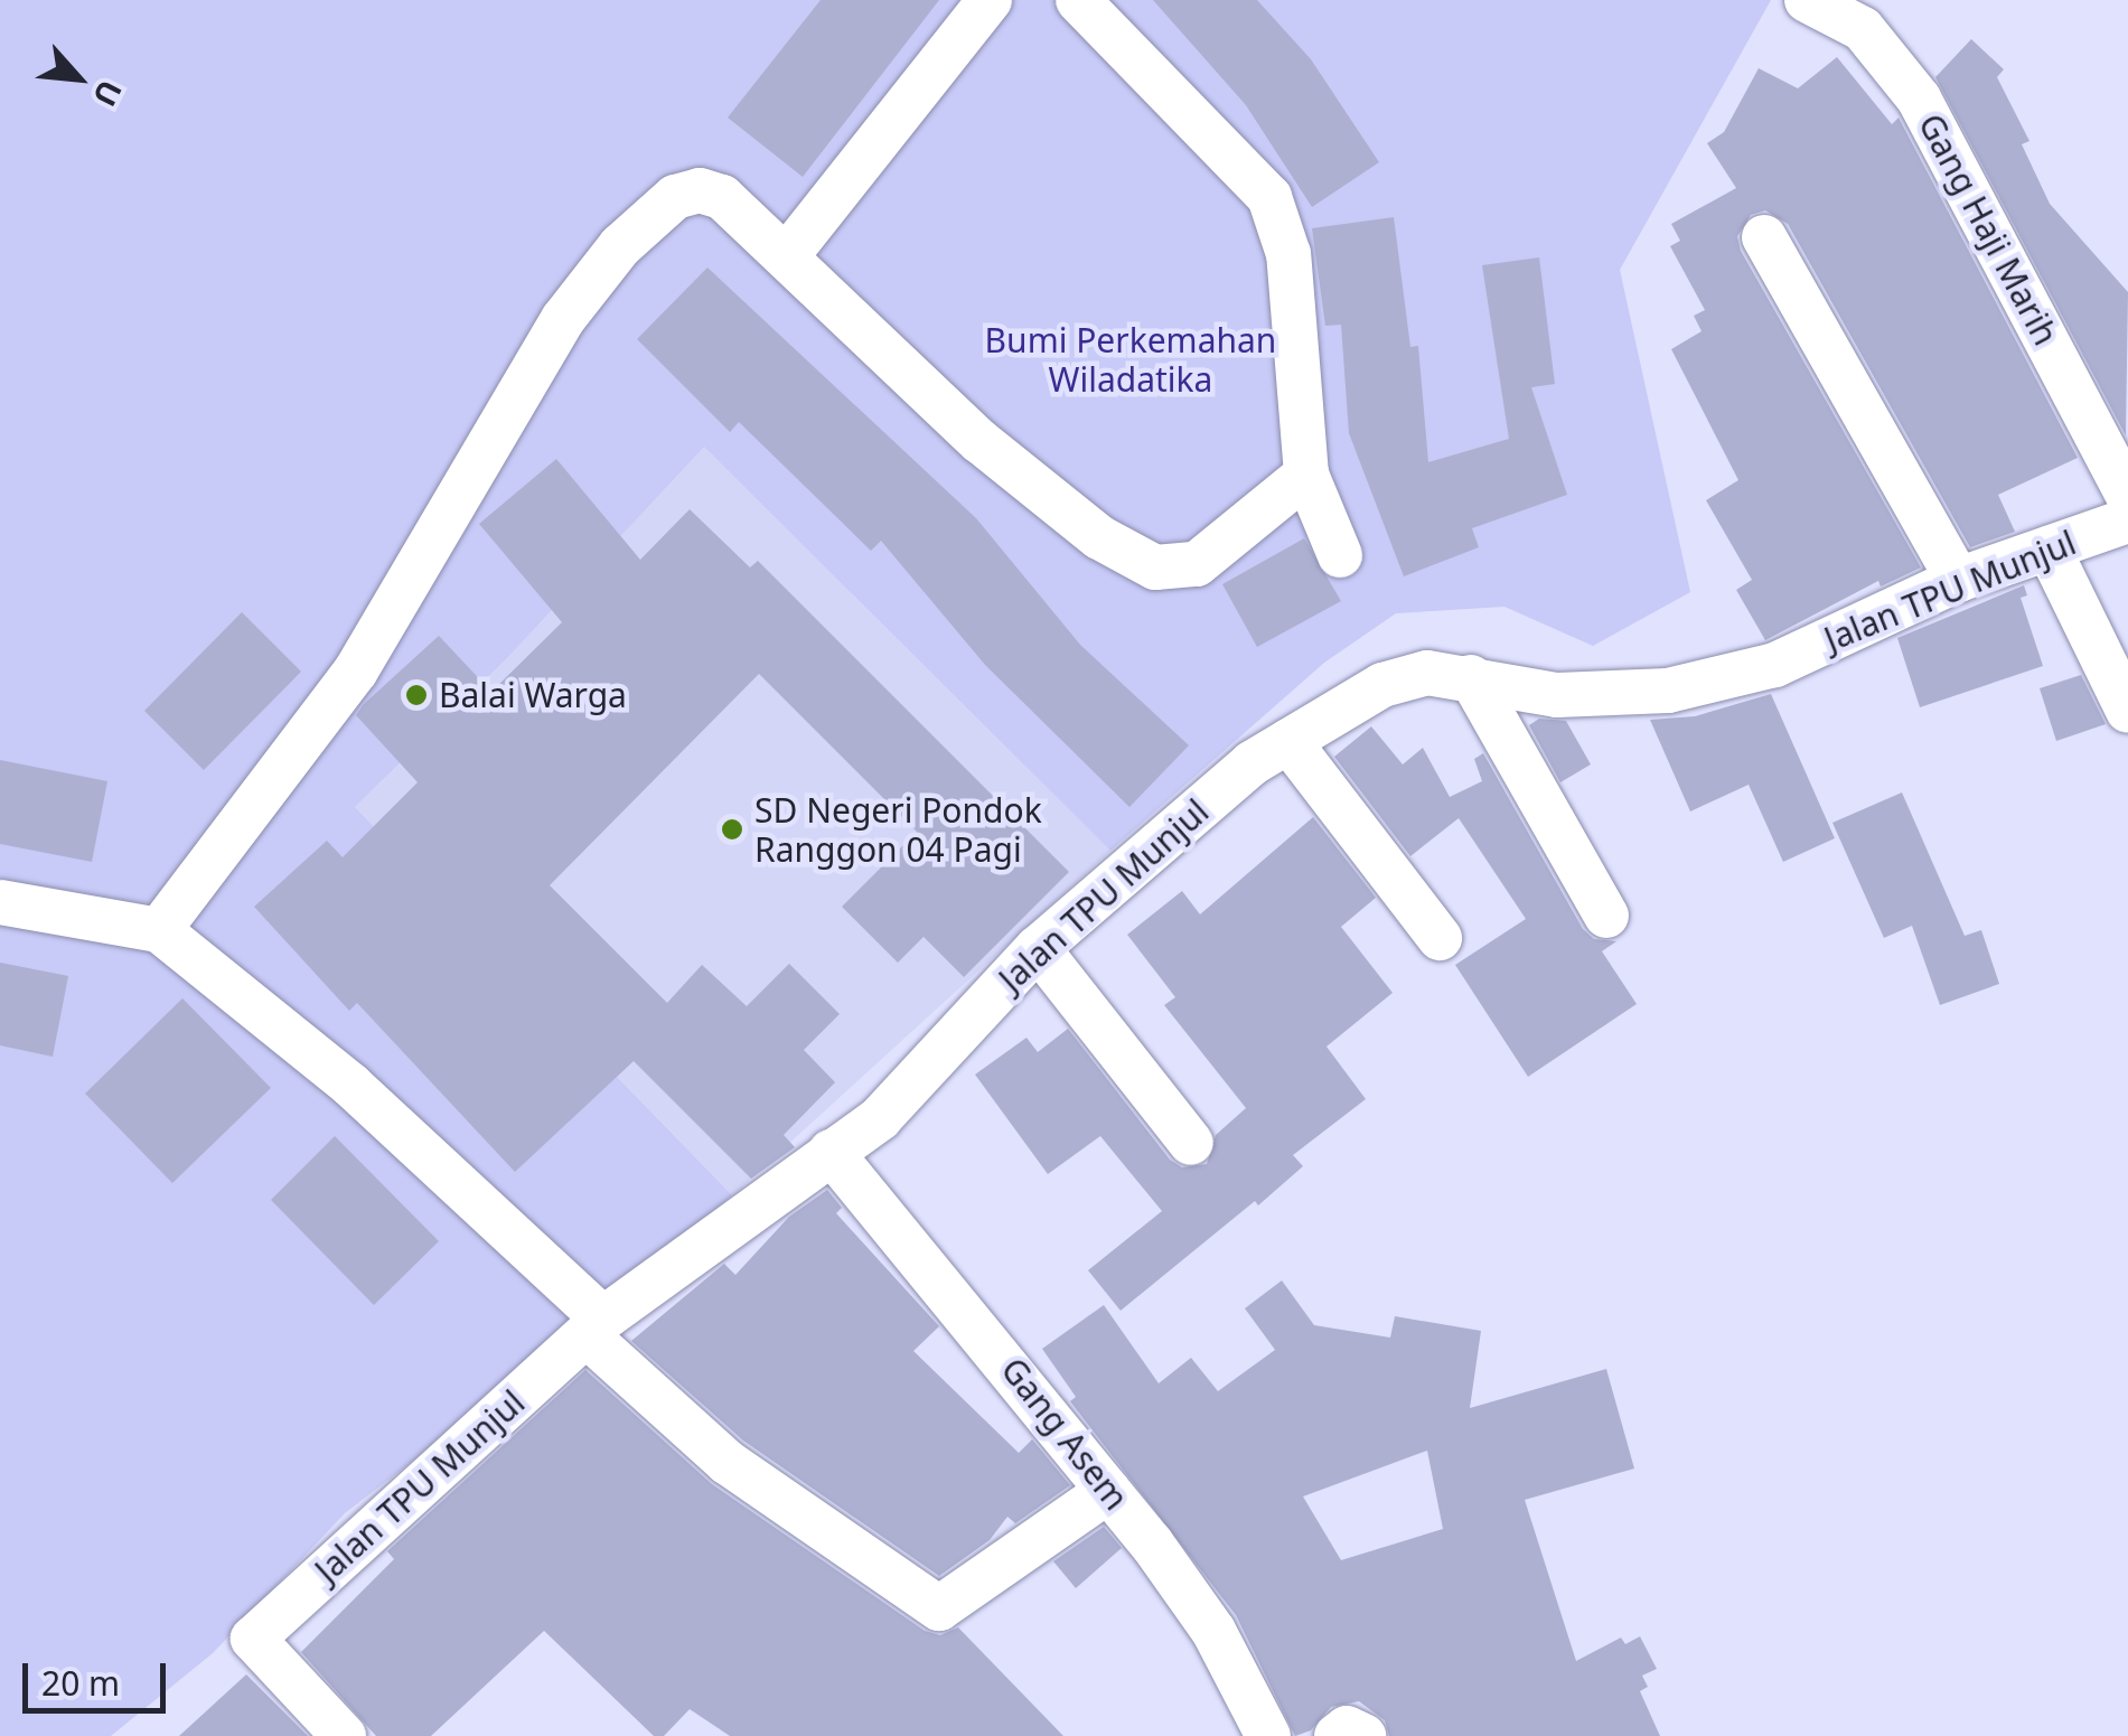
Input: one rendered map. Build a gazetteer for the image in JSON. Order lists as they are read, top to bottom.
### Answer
{
  "streets": {
    "street": ["Gang Haji Marih", "Jalan TPU Munjul", "Gang Asem"]
  },
  "crossings": [
    ["Jalan TPU Munjul", "Gang Asem"]
  ],
  "parks": ["Bumi Perkemahan Wiladatika"],
  "places": ["Balai Warga", "SD Negeri Pondok Ranggon 04 Pagi"],
  "scale_bar": "20 m",
  "north": "bottom right"
}
